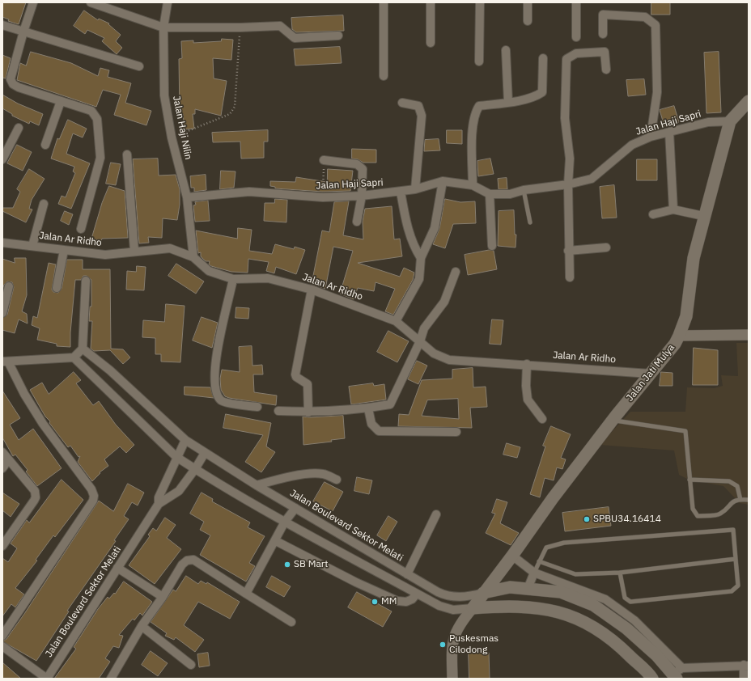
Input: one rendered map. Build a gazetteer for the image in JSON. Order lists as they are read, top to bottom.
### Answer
{
  "streets": {
    "main road": ["Jalan Jati Mulya"],
    "street": [
      "Jalan Haji Sapri",
      "Jalan Haji Nilin",
      "Jalan Ar Ridho",
      "Jalan Boulevard Sektor Melati"
    ]
  },
  "crossings": [
    ["Jalan Haji Sapri", "Jalan Haji Nilin"],
    ["Jalan Haji Sapri", "Jalan Jati Mulya"],
    ["Jalan Haji Nilin", "Jalan Ar Ridho"],
    ["Jalan Ar Ridho", "Jalan Jati Mulya"],
    ["Jalan Jati Mulya", "Jalan Boulevard Sektor Melati"]
  ],
  "places": [
    "SPBU34.16414",
    "SB Mart",
    "MM",
    "Puskesmas Cilodong"
  ]
}
